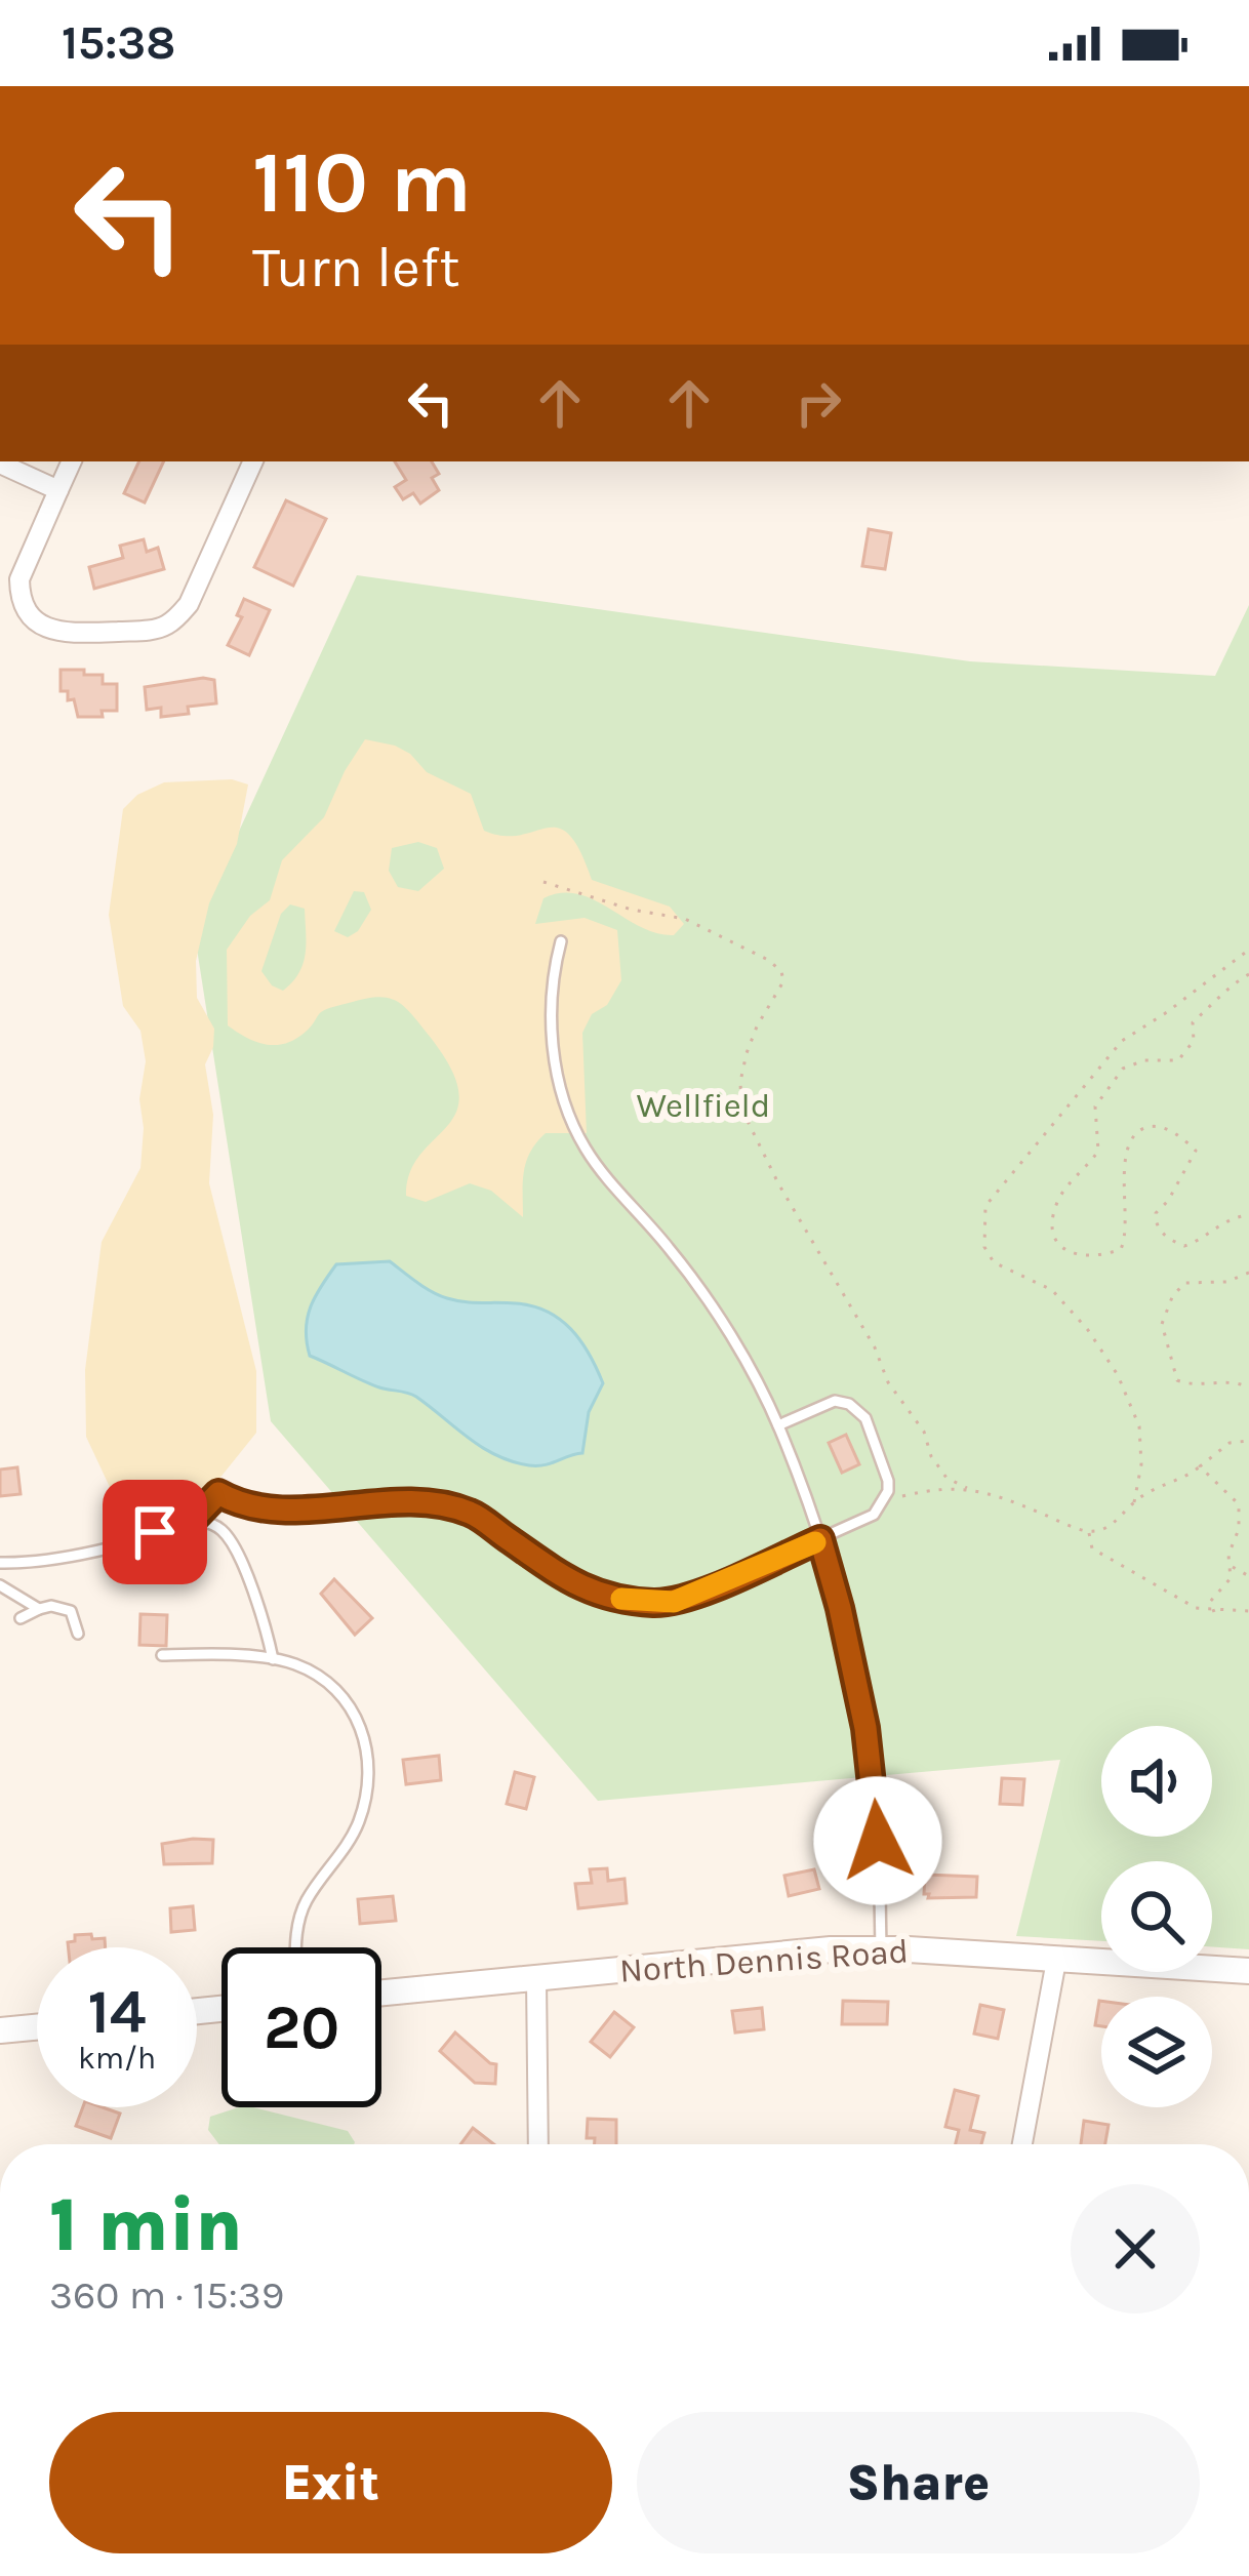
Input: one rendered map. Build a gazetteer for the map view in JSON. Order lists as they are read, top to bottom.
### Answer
{
  "streets": {
    "main road": ["North Dennis Road"]
  },
  "parks": ["Wellfield"],
  "page": {
    "status": "15:38",
    "turn": ["110 m", "Turn left"],
    "speed": "14 km/h",
    "limit": "20",
    "heading": ["1 min", "360 m · 15:39"],
    "buttons": ["Exit", "Share"]
  }
}
